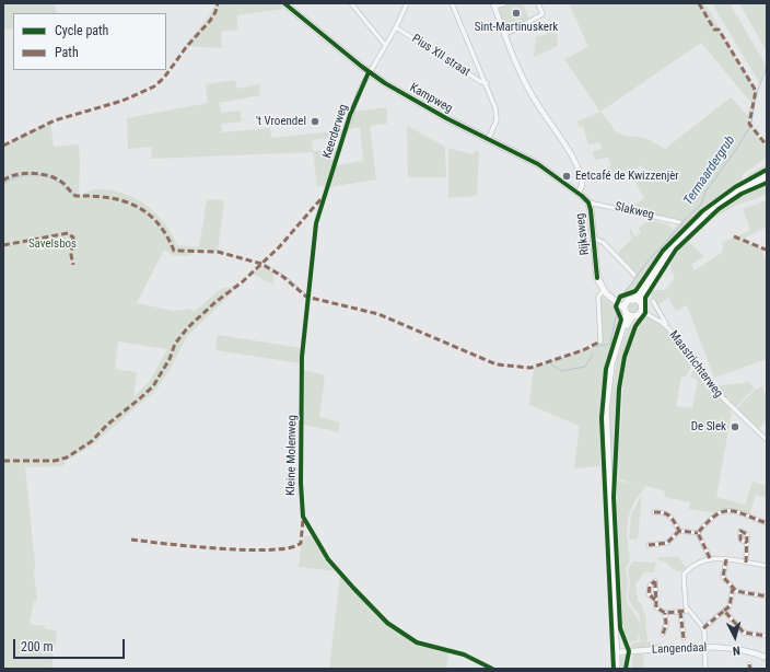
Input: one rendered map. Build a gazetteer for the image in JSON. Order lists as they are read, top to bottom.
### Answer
{
  "streets": {
    "main road": ["Kampweg", "Rijksweg"],
    "street": [
      "Pius XII straat",
      "Keerderweg",
      "Slakweg",
      "Maastrichterweg",
      "Langendaal"
    ],
    "cycle path": ["Kleine Molenweg"]
  },
  "crossings": [
    ["Pius XII straat", "Keerderweg"],
    ["Kampweg", "Keerderweg"],
    ["Kampweg", "Rijksweg"],
    ["Slakweg", "Rijksweg"]
  ],
  "water": ["Termaardergrub"],
  "parks": ["Savelsbos"],
  "places": [
    "Sint-Martinuskerk",
    "'t Vroendel",
    "Eetcafé de Kwizzenjèr",
    "De Slek"
  ],
  "legend": ["Cycle path", "Path"],
  "scale_bar": "200 m",
  "north": "bottom"
}
